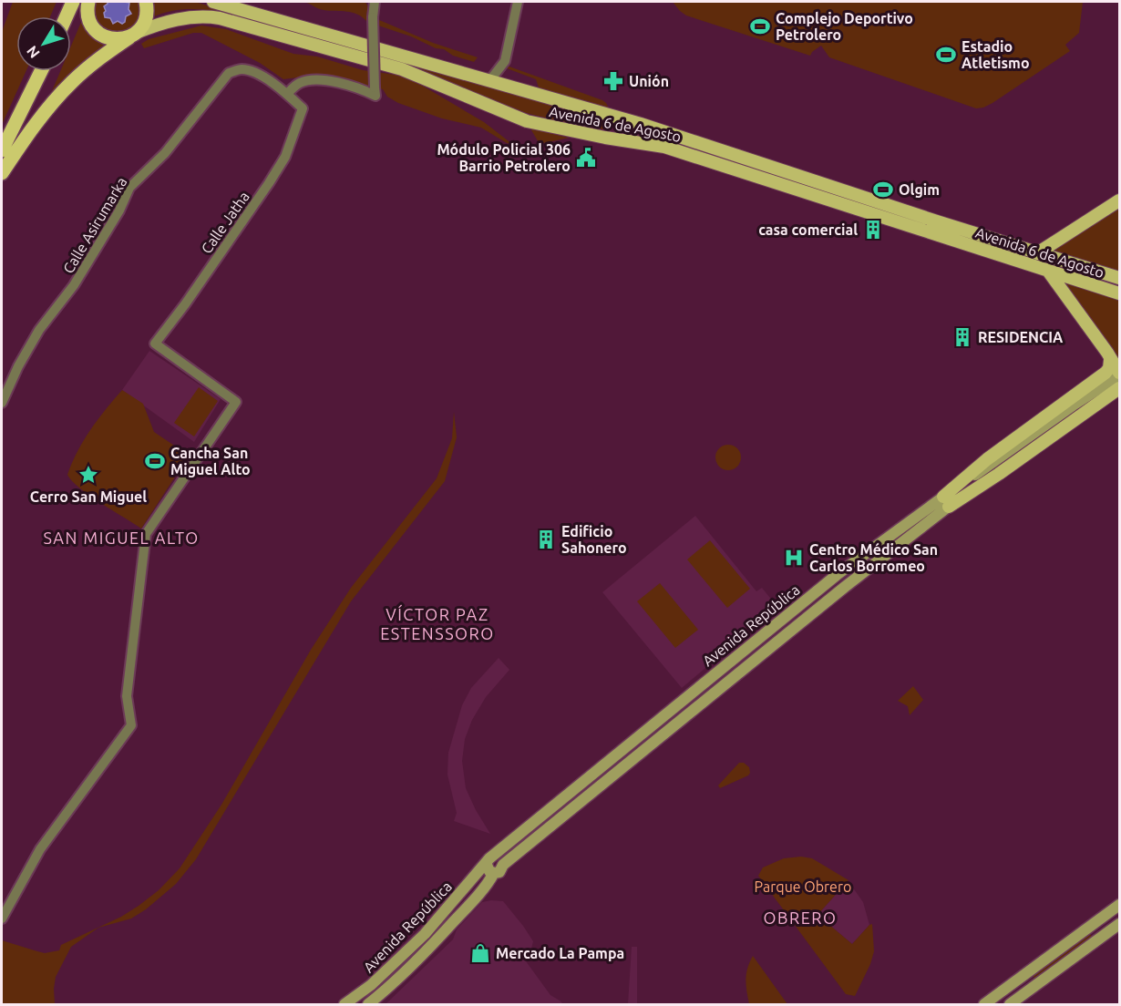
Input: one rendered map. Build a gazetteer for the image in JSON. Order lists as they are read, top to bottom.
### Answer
{
  "streets": {
    "main road": ["Avenida 6 de Agosto", "Avenida República"],
    "street": ["Calle Jatha", "Calle Asirumarka"]
  },
  "crossings": [
    ["Calle Jatha", "Calle Asirumarka"]
  ],
  "districts": ["SAN MIGUEL ALTO", "VÍCTOR PAZ ESTENSSORO", "OBRERO"],
  "parks": ["Parque Obrero"],
  "places": {
    "sports": [
      "Complejo Deportivo Petrolero",
      "Estadio Atletismo",
      "Olgim",
      "Cancha San Miguel Alto"
    ],
    "pharmacy": ["Unión"],
    "public building": ["Módulo Policial 306 Barrio Petrolero"],
    "building": ["casa comercial", "RESIDENCIA", "Edificio Sahonero"],
    "place": ["Cerro San Miguel"],
    "hospital": ["Centro Médico San Carlos Borromeo"],
    "shop": ["Mercado La Pampa"]
  },
  "north": "bottom left"
}
